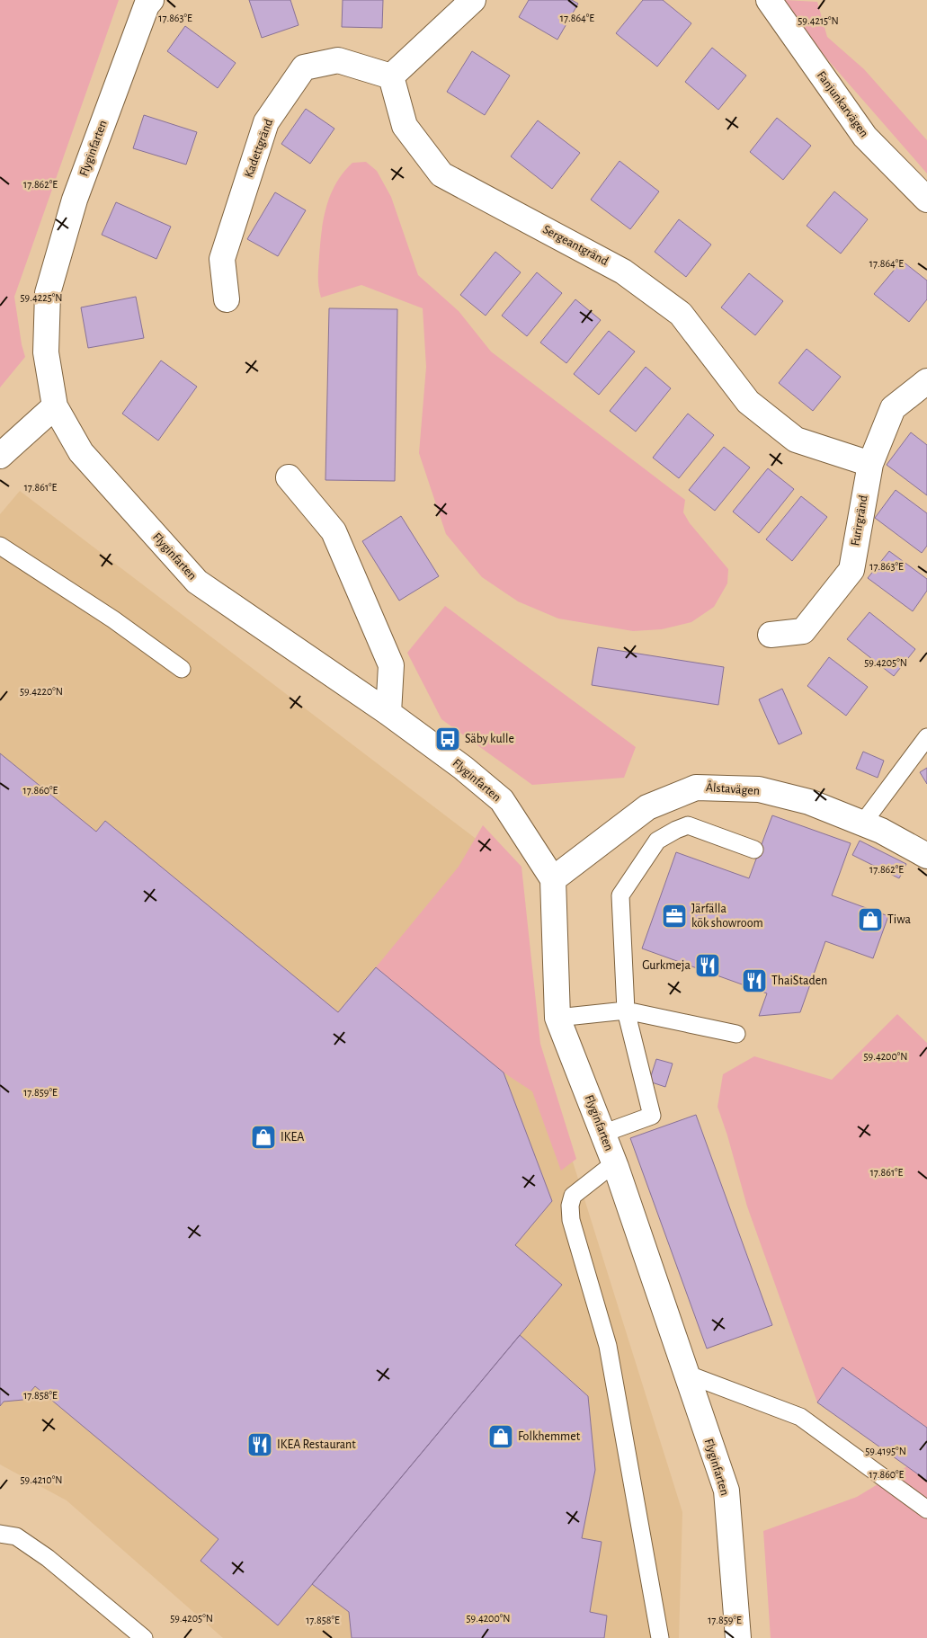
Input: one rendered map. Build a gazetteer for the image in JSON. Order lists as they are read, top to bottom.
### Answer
{
  "streets": {
    "street": [
      "Fanjunkarvägen",
      "Flyginfarten",
      "Kadettgränd",
      "Sergeantgränd",
      "Furirgränd",
      "Ålstavägen"
    ]
  },
  "crossings": [
    ["Flyginfarten", "Ålstavägen"],
    ["Kadettgränd", "Sergeantgränd"],
    ["Sergeantgränd", "Furirgränd"]
  ],
  "places": {
    "bus stop": ["Säby kulle"],
    "office": ["Järfälla kök showroom"],
    "shop": ["Tiwa", "IKEA", "Folkhemmet"],
    "restaurant": ["Gurkmeja", "ThaiStaden", "IKEA Restaurant"]
  },
  "coordinates": [
    "17.863°E",
    "17.864°E",
    "59.4215°N",
    "17.862°E",
    "59.4225°N",
    "17.861°E",
    "59.4205°N",
    "59.4220°N",
    "17.860°E",
    "59.4200°N",
    "17.859°E",
    "17.858°E",
    "59.4195°N",
    "59.4210°N"
  ]
}
